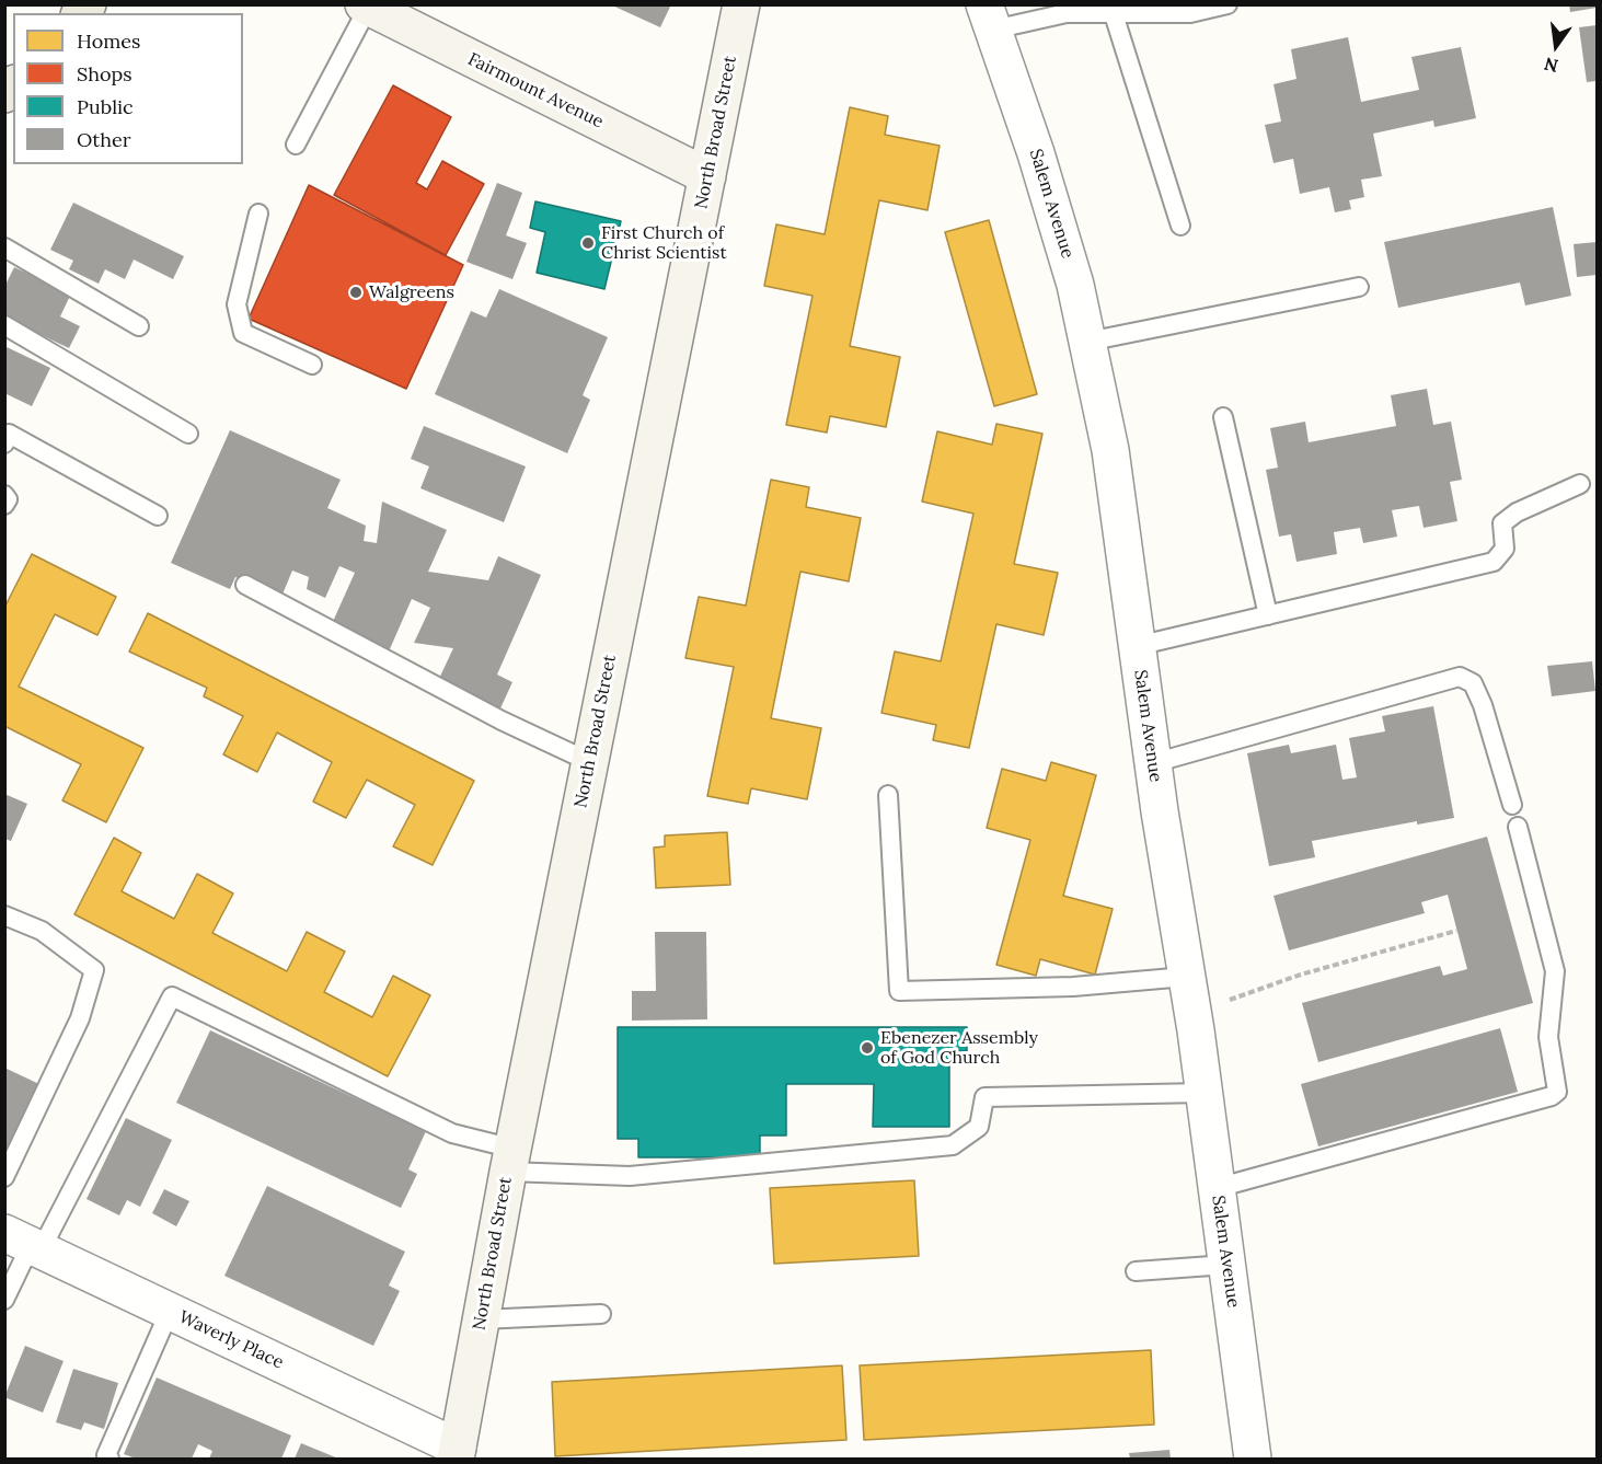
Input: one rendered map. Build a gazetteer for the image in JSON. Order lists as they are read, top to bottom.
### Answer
{
  "streets": {
    "main road": ["Fairmount Avenue", "North Broad Street"],
    "street": ["Salem Avenue", "Waverly Place"]
  },
  "crossings": [
    ["Fairmount Avenue", "North Broad Street"],
    ["North Broad Street", "Waverly Place"]
  ],
  "places": ["First Church of Christ Scientist", "Walgreens", "Ebenezer Assembly of God Church"],
  "legend": [
    "Homes",
    "Shops",
    "Public",
    "Other"
  ],
  "north": "bottom"
}
